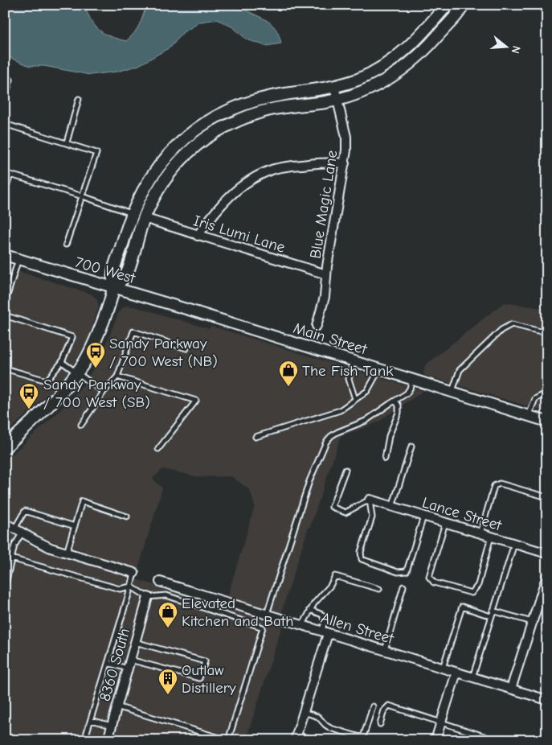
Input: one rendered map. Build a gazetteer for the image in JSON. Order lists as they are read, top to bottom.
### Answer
{
  "streets": {
    "street": [
      "Blue Magic Lane",
      "Iris Lumi Lane",
      "700 West",
      "Main Street",
      "Lance Street",
      "Allen Street",
      "8360 South"
    ]
  },
  "crossings": [
    ["Blue Magic Lane", "Iris Lumi Lane"],
    ["700 West", "Main Street"]
  ],
  "places": {
    "bus stop": ["Sandy Parkway / 700 West (NB)", "Sandy Parkway / 700 West (SB)"],
    "shop": ["The Fish Tank", "Elevated Kitchen and Bath"],
    "building": ["Outlaw Distillery"]
  },
  "north": "right"
}
